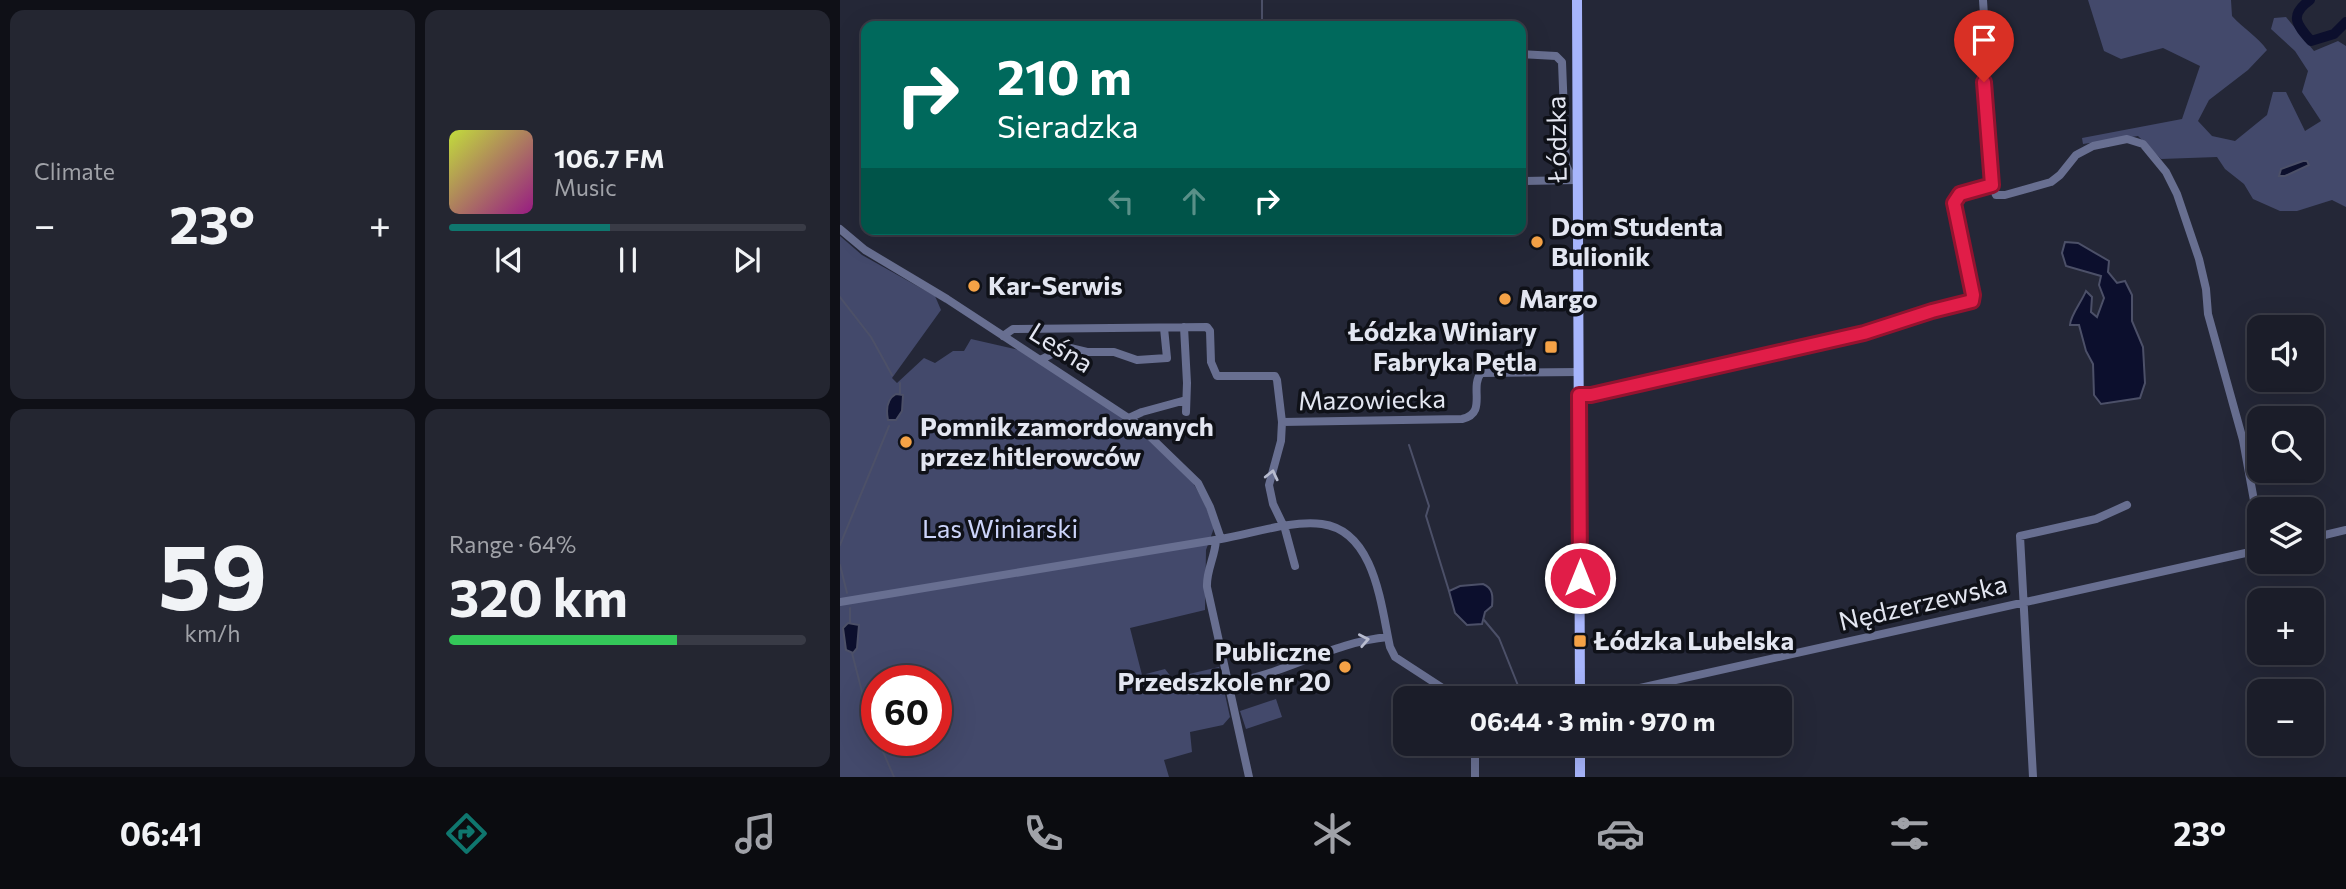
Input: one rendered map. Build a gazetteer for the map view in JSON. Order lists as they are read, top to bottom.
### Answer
{
  "streets": {
    "main road": ["Łódzka"],
    "street": ["Leśna", "Mazowiecka", "Nędzerzewska"]
  },
  "crossings": [
    ["Łódzka", "Mazowiecka"],
    ["Leśna", "Mazowiecka"]
  ],
  "parks": ["Las Winiarski"],
  "places": {
    "other": [
      "Dom Studenta Bulionik",
      "Kar-Serwis",
      "Margo",
      "Pomnik zamordowanych przez hitlerowców",
      "Publiczne Przedszkole nr 20"
    ],
    "transit": ["Łódzka Winiary Fabryka Pętla", "Łódzka Lubelska"]
  },
  "page": {
    "tile": [
      "Climate",
      ["59", "km/h"],
      ["Range · 64%", "320 km"]
    ],
    "turn": ["210 m", "Sieradzka"],
    "song": ["106.7 FM", "Music"],
    "heat": ["−", "23°", "+"],
    "map_buttons": ["+", "−"],
    "limit": "60",
    "trip": "06:44 · 3 min · 970 m",
    "tabs": ["06:41", "23°"]
  }
}
